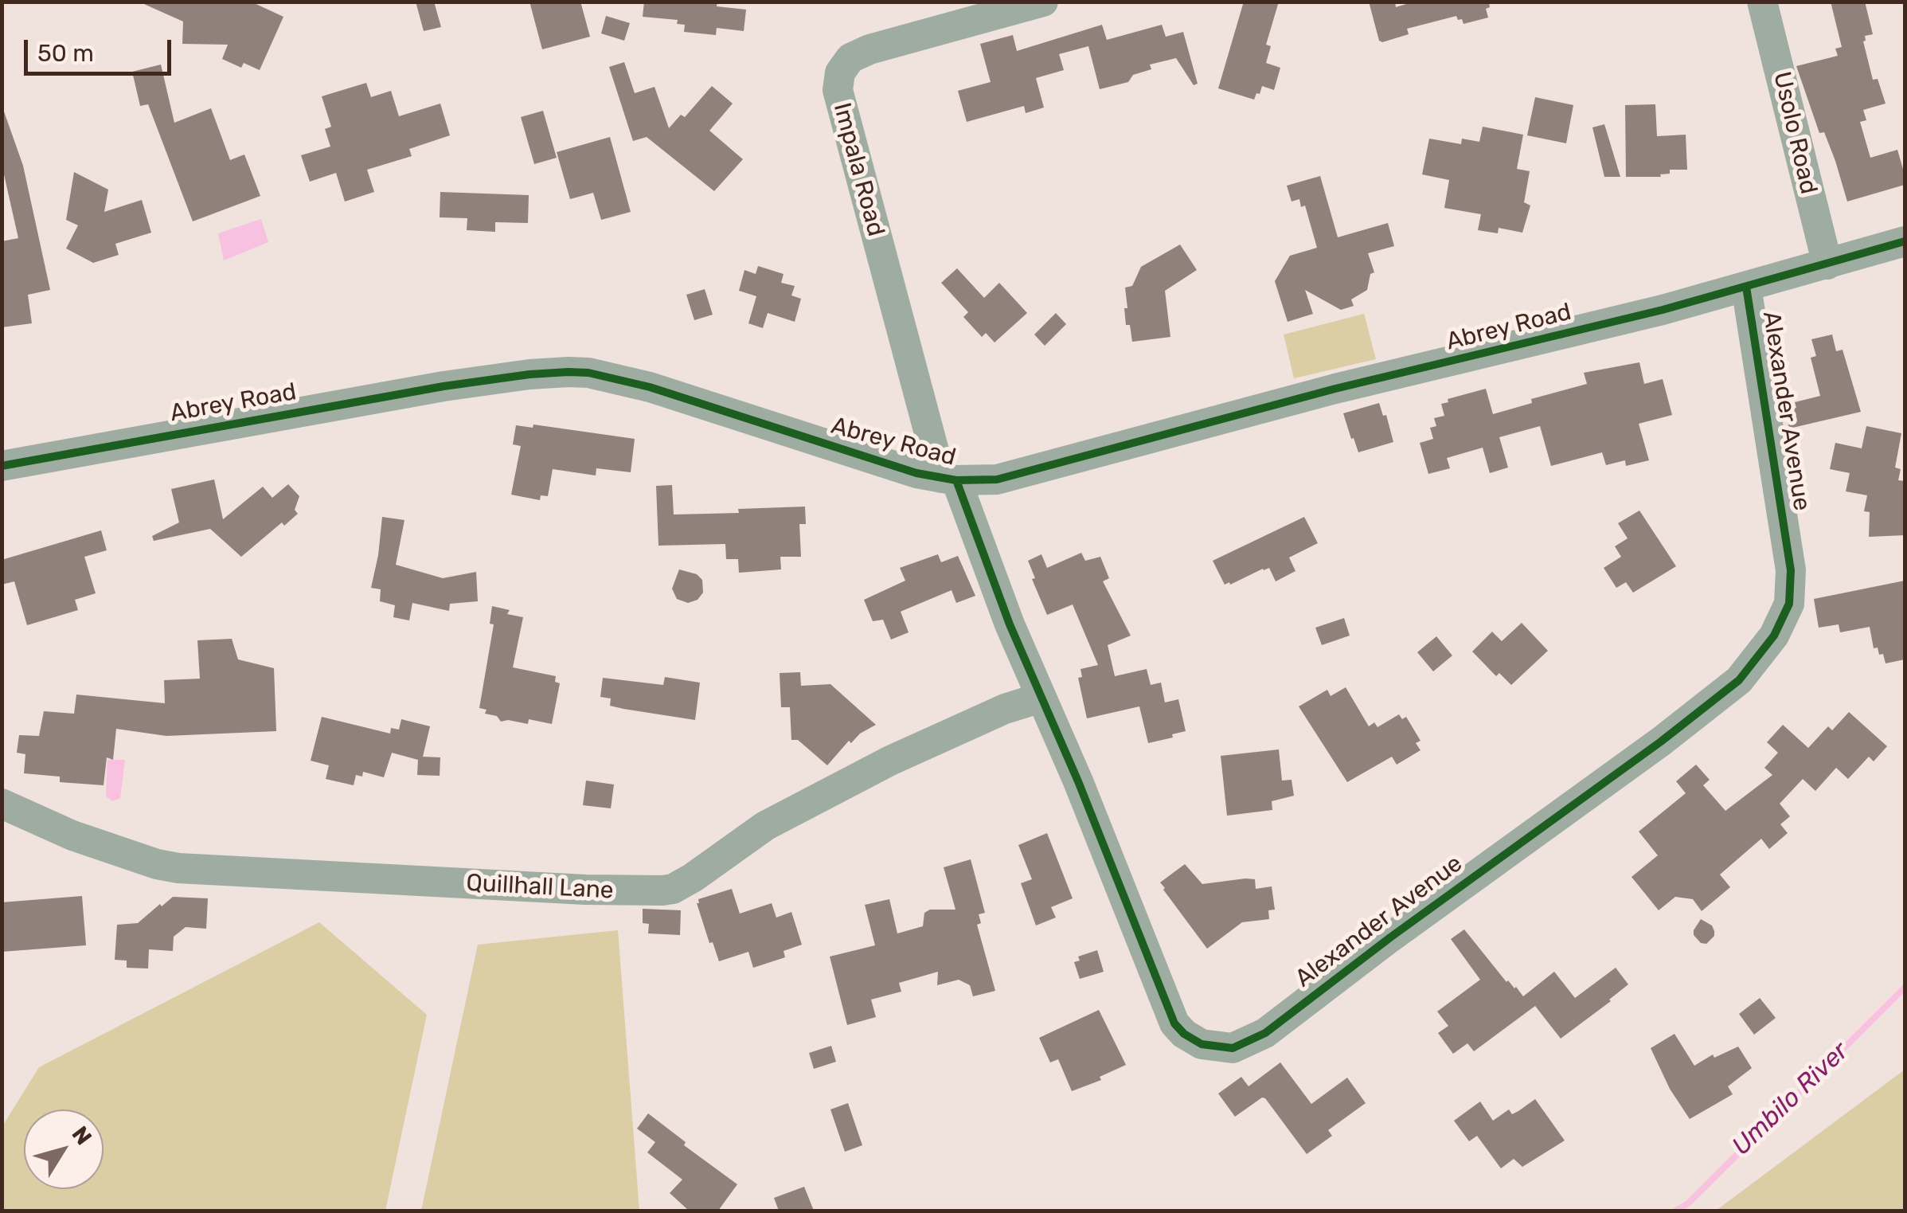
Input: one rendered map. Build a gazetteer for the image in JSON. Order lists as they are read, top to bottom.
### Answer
{
  "streets": {
    "street": [
      "Usolo Road",
      "Impala Road",
      "Abrey Road",
      "Alexander Avenue",
      "Quillhall Lane"
    ]
  },
  "crossings": [
    ["Usolo Road", "Abrey Road"],
    ["Impala Road", "Abrey Road"],
    ["Impala Road", "Alexander Avenue"],
    ["Abrey Road", "Alexander Avenue"],
    ["Alexander Avenue", "Quillhall Lane"]
  ],
  "water": ["Umbilo River"],
  "scale_bar": "50 m",
  "north": "top right"
}
